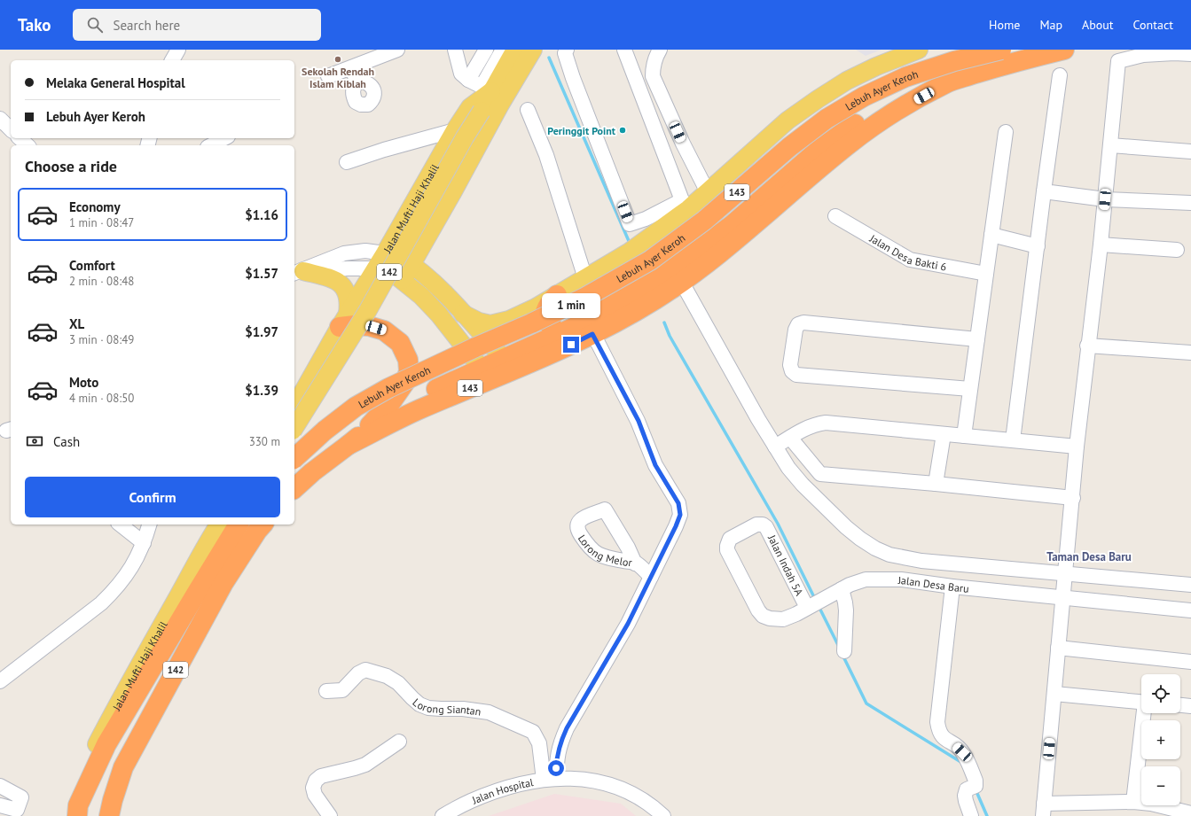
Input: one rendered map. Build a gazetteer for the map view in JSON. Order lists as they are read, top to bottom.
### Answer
{
  "streets": {
    "highway": ["Lebuh Ayer Keroh", "143", "142"],
    "main road": ["Jalan Mufti Haji Khalil"],
    "street": [
      "Jalan Desa Bakti 6",
      "Jalan Indah 5A",
      "Jalan Desa Baru",
      "Lorong Siantan",
      "Jalan Hospital"
    ]
  },
  "crossings": [
    ["Lebuh Ayer Keroh", "143"],
    ["Jalan Mufti Haji Khalil", "142"],
    ["Jalan Indah 5A", "Jalan Desa Baru"],
    ["Lorong Siantan", "Jalan Hospital"]
  ],
  "districts": ["Taman Desa Baru"],
  "places": ["Sekolah Rendah Islam Kiblah", "Peringgit Point"],
  "page": {
    "header": "Tako",
    "search": "Search here",
    "nav": [
      "Home",
      "Map",
      "About",
      "Contact"
    ],
    "banner": ["Melaka General Hospital", "Lebuh Ayer Keroh"],
    "heading": "Choose a ride",
    "list": [
      {
        "name": "Economy",
        "note": "1 min · 08:47",
        "value": "$1.16"
      },
      {
        "name": "Comfort",
        "note": "2 min · 08:48",
        "value": "$1.57"
      },
      {
        "name": "XL",
        "note": "3 min · 08:49",
        "value": "$1.97"
      },
      {
        "name": "Moto",
        "note": "4 min · 08:50",
        "value": "$1.39"
      }
    ],
    "bubble": "1 min",
    "pay": ["Cash", "330 m"],
    "buttons": "Confirm",
    "map_buttons": ["+", "−"]
  }
}
